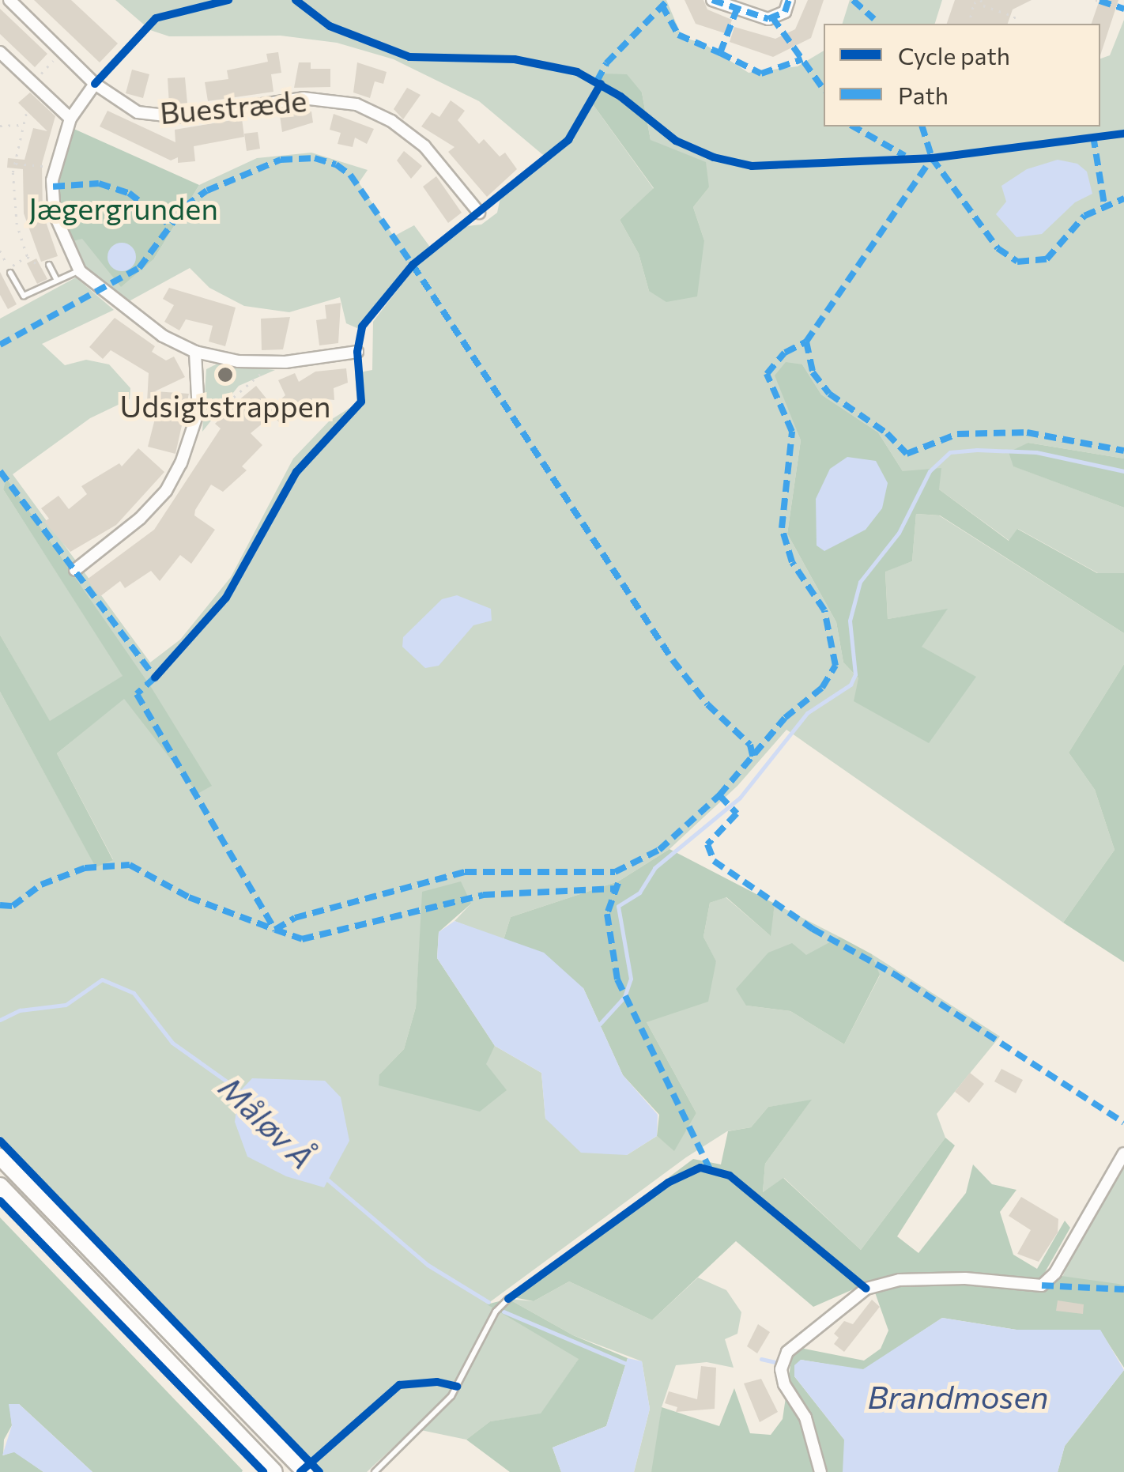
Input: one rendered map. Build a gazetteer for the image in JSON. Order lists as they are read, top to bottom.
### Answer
{
  "streets": {
    "street": ["Buestræde"]
  },
  "water": ["Måløv Å", "Brandmosen"],
  "parks": ["Jægergrunden"],
  "places": ["Udsigtstrappen"],
  "legend": ["Cycle path", "Path"]
}
